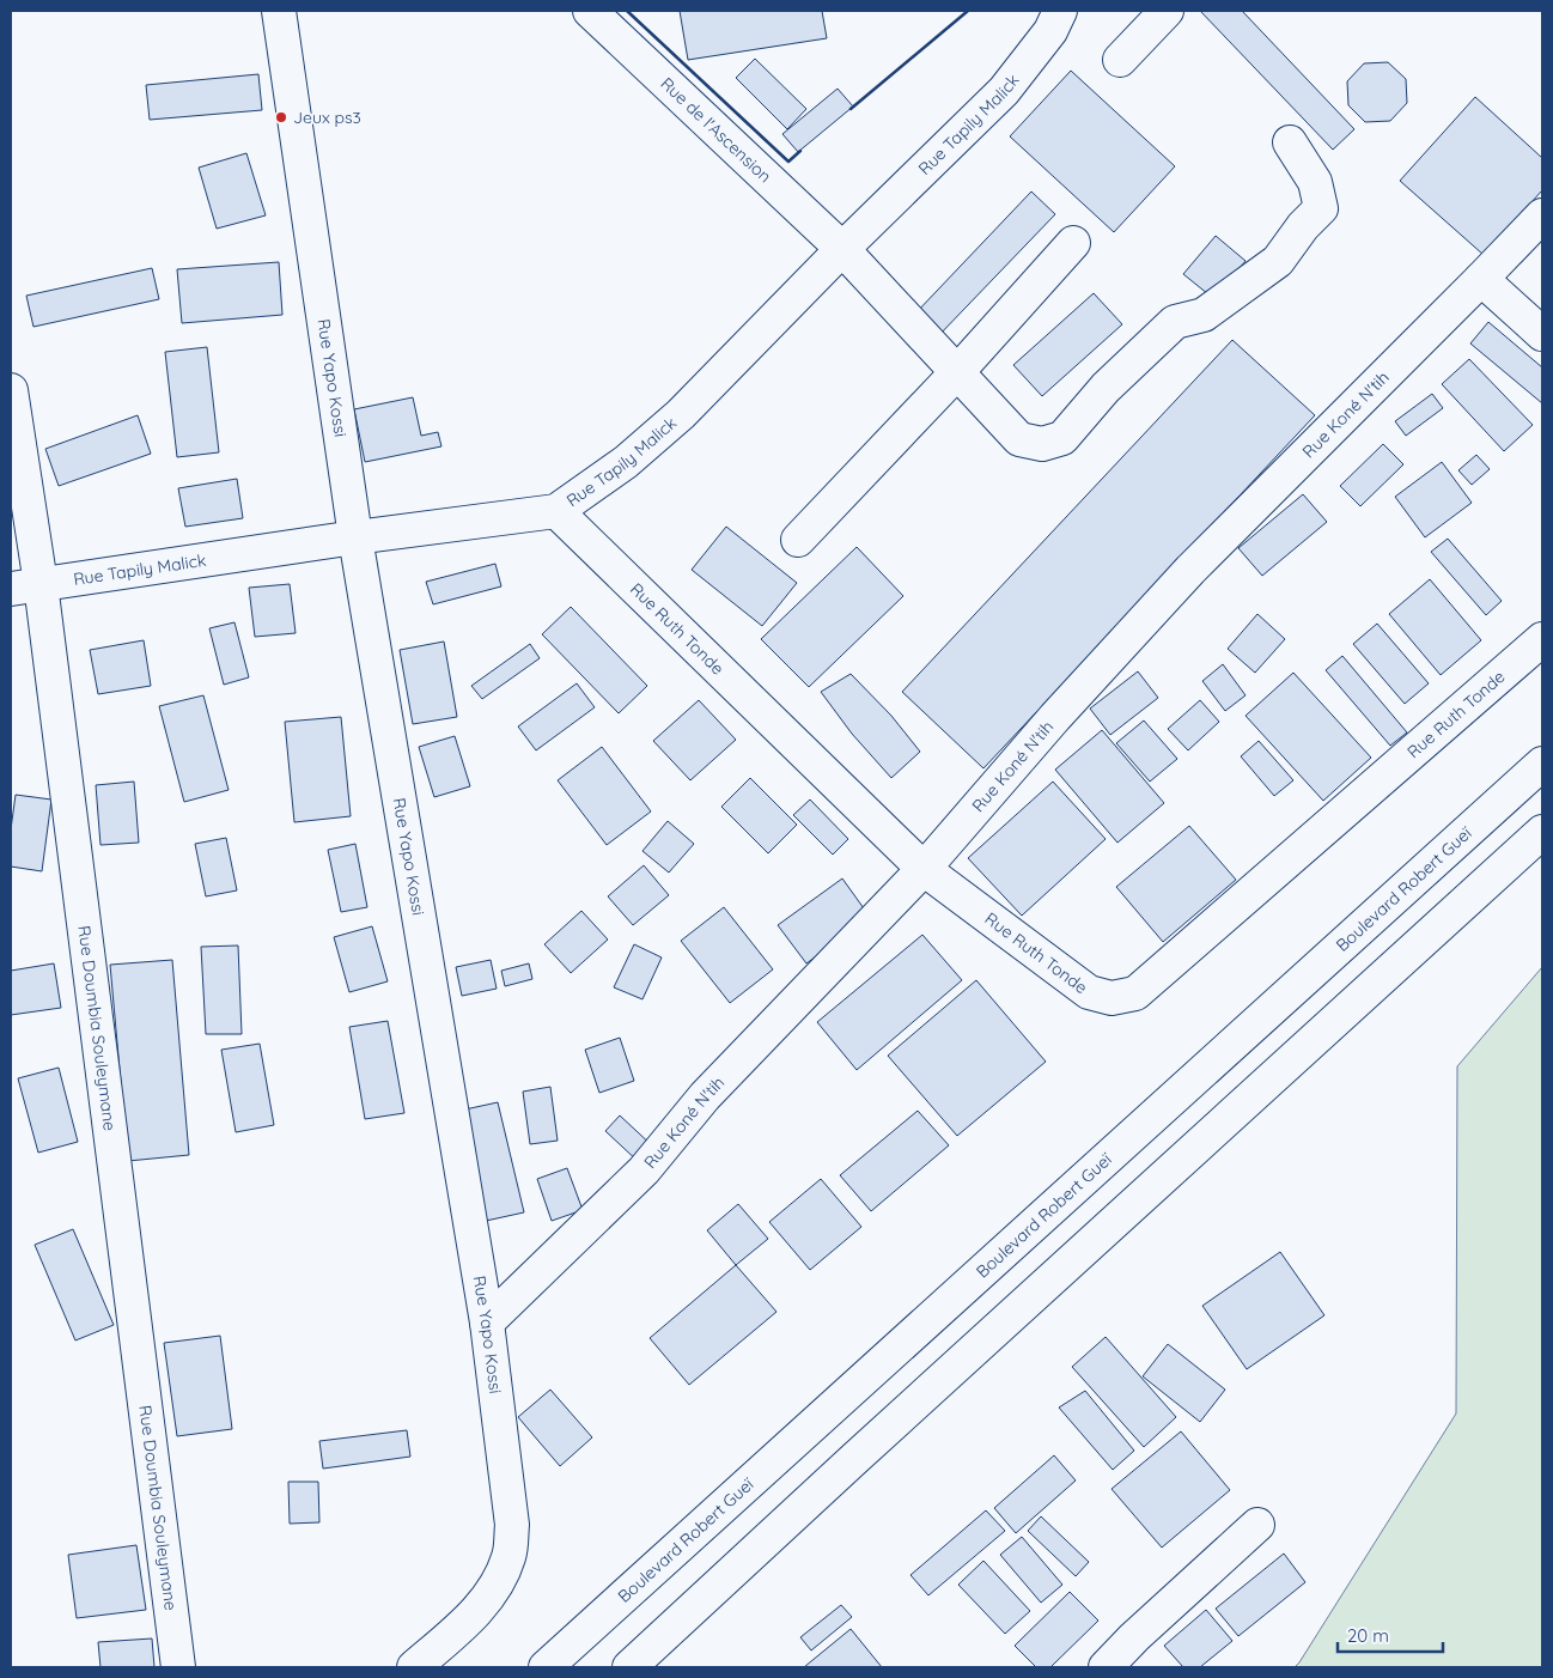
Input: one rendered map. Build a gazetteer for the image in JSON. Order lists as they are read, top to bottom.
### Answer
{
  "streets": {
    "street": [
      "Rue Tapily Malick",
      "Rue de l'Ascension",
      "Rue Yapo Kossi",
      "Rue Koné N'tih",
      "Rue Ruth Tonde",
      "Boulevard Robert Gueï",
      "Rue Doumbia Souleymane"
    ]
  },
  "crossings": [
    ["Rue Tapily Malick", "Rue de l'Ascension"],
    ["Rue Tapily Malick", "Rue Yapo Kossi"],
    ["Rue Tapily Malick", "Rue Ruth Tonde"],
    ["Rue Tapily Malick", "Rue Doumbia Souleymane"],
    ["Rue Yapo Kossi", "Rue Koné N'tih"],
    ["Rue Koné N'tih", "Rue Ruth Tonde"]
  ],
  "places": ["Jeux ps3"],
  "scale_bar": "20 m"
}
